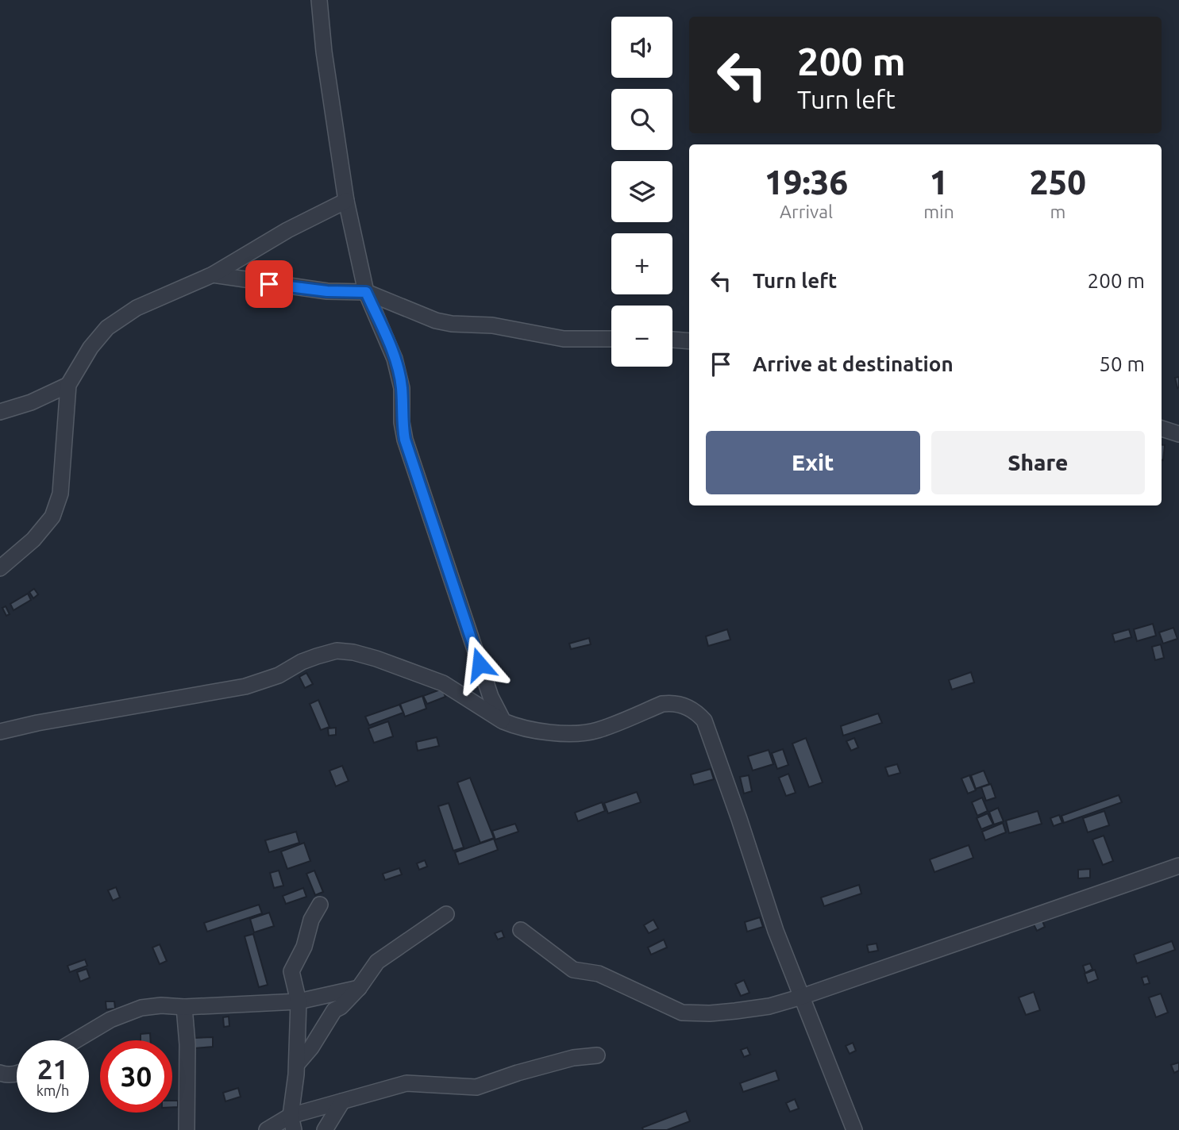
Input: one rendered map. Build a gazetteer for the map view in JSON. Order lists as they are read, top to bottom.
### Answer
{
  "page": {
    "map_buttons": ["+", "−"],
    "turn": ["200 m", "Turn left"],
    "eta": [
      "19:36",
      "Arrival",
      "1",
      "min",
      "250",
      "m"
    ],
    "list": [
      {
        "name": "Turn left",
        "value": "200 m"
      },
      {
        "name": "Arrive at destination",
        "value": "50 m"
      }
    ],
    "buttons": ["Exit", "Share"],
    "speed": "21 km/h",
    "limit": "30"
  }
}
